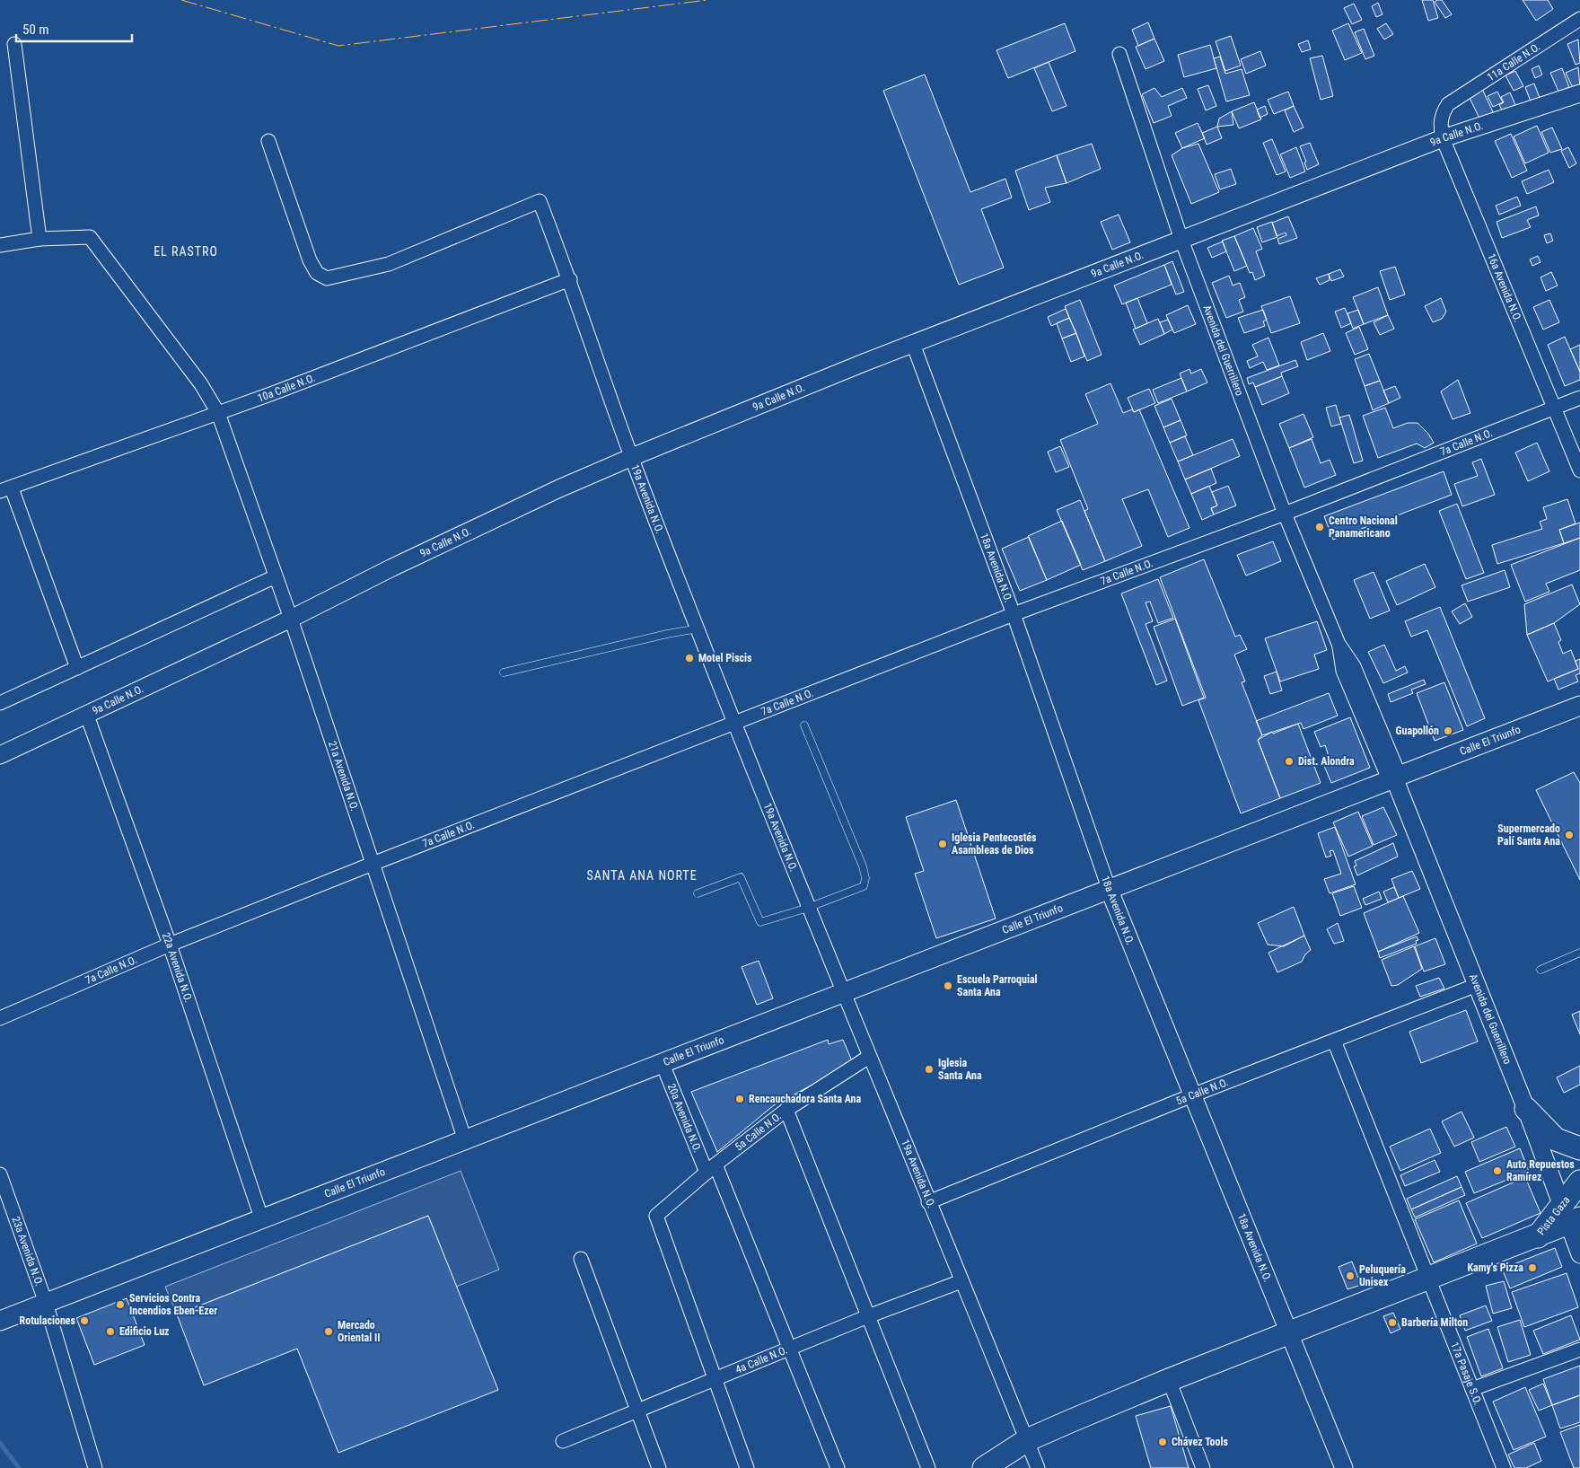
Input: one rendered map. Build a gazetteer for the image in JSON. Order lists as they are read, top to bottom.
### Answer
{
  "streets": {
    "main road": ["Calle El Triunfo", "Pista Gaza"],
    "street": [
      "11a Calle N.O.",
      "9a Calle N.O.",
      "16a Avenida N.O.",
      "Avenida del Guerrillero",
      "10a Calle N.O.",
      "7a Calle N.O.",
      "19a Avenida N.O.",
      "18a Avenida N.O.",
      "21a Avenida N.O.",
      "22a Avenida N.O.",
      "5a Calle N.O.",
      "20a Avenida N.O.",
      "23a Avenida N.O.",
      "4a Calle N.O.",
      "17a Pasaje S.O."
    ]
  },
  "crossings": [
    ["11a Calle N.O.", "16a Avenida N.O."],
    ["9a Calle N.O.", "16a Avenida N.O."],
    ["9a Calle N.O.", "Avenida del Guerrillero"],
    ["9a Calle N.O.", "19a Avenida N.O."],
    ["9a Calle N.O.", "18a Avenida N.O."],
    ["9a Calle N.O.", "21a Avenida N.O."],
    ["9a Calle N.O.", "22a Avenida N.O."],
    ["16a Avenida N.O.", "7a Calle N.O."],
    ["Avenida del Guerrillero", "7a Calle N.O."],
    ["Avenida del Guerrillero", "Calle El Triunfo"],
    ["Avenida del Guerrillero", "5a Calle N.O."],
    ["Avenida del Guerrillero", "Pista Gaza"],
    ["10a Calle N.O.", "19a Avenida N.O."],
    ["10a Calle N.O.", "21a Avenida N.O."],
    ["7a Calle N.O.", "19a Avenida N.O."],
    ["7a Calle N.O.", "18a Avenida N.O."],
    ["7a Calle N.O.", "21a Avenida N.O."],
    ["7a Calle N.O.", "22a Avenida N.O."],
    ["19a Avenida N.O.", "Calle El Triunfo"],
    ["19a Avenida N.O.", "5a Calle N.O."],
    ["19a Avenida N.O.", "4a Calle N.O."],
    ["18a Avenida N.O.", "Calle El Triunfo"],
    ["18a Avenida N.O.", "5a Calle N.O."],
    ["Calle El Triunfo", "21a Avenida N.O."],
    ["Calle El Triunfo", "22a Avenida N.O."],
    ["Calle El Triunfo", "20a Avenida N.O."],
    ["Calle El Triunfo", "23a Avenida N.O."],
    ["5a Calle N.O.", "20a Avenida N.O."],
    ["5a Calle N.O.", "4a Calle N.O."],
    ["5a Calle N.O.", "17a Pasaje S.O."],
    ["20a Avenida N.O.", "4a Calle N.O."],
    ["Pista Gaza", "17a Pasaje S.O."]
  ],
  "districts": ["EL RASTRO", "SANTA ANA NORTE"],
  "places": [
    "Centro Nacional Panamericano",
    "Motel Piscis",
    "Guapollón",
    "Dist. Alondra",
    "Supermercado Palí Santa Ana",
    "Iglesia Pentecostés Asambleas de Dios",
    "Escuela Parroquial Santa Ana",
    "Iglesia Santa Ana",
    "Rencauchadora Santa Ana",
    "Auto Repuestos Ramírez",
    "Kamy's Pizza",
    "Peluquería Unisex",
    "Servicios Contra Incendios Eben-Ezer",
    "Rotulaciones",
    "Barbería Milton",
    "Edificio Luz",
    "Mercado Oriental II",
    "Chávez Tools"
  ],
  "scale_bar": "50 m"
}
